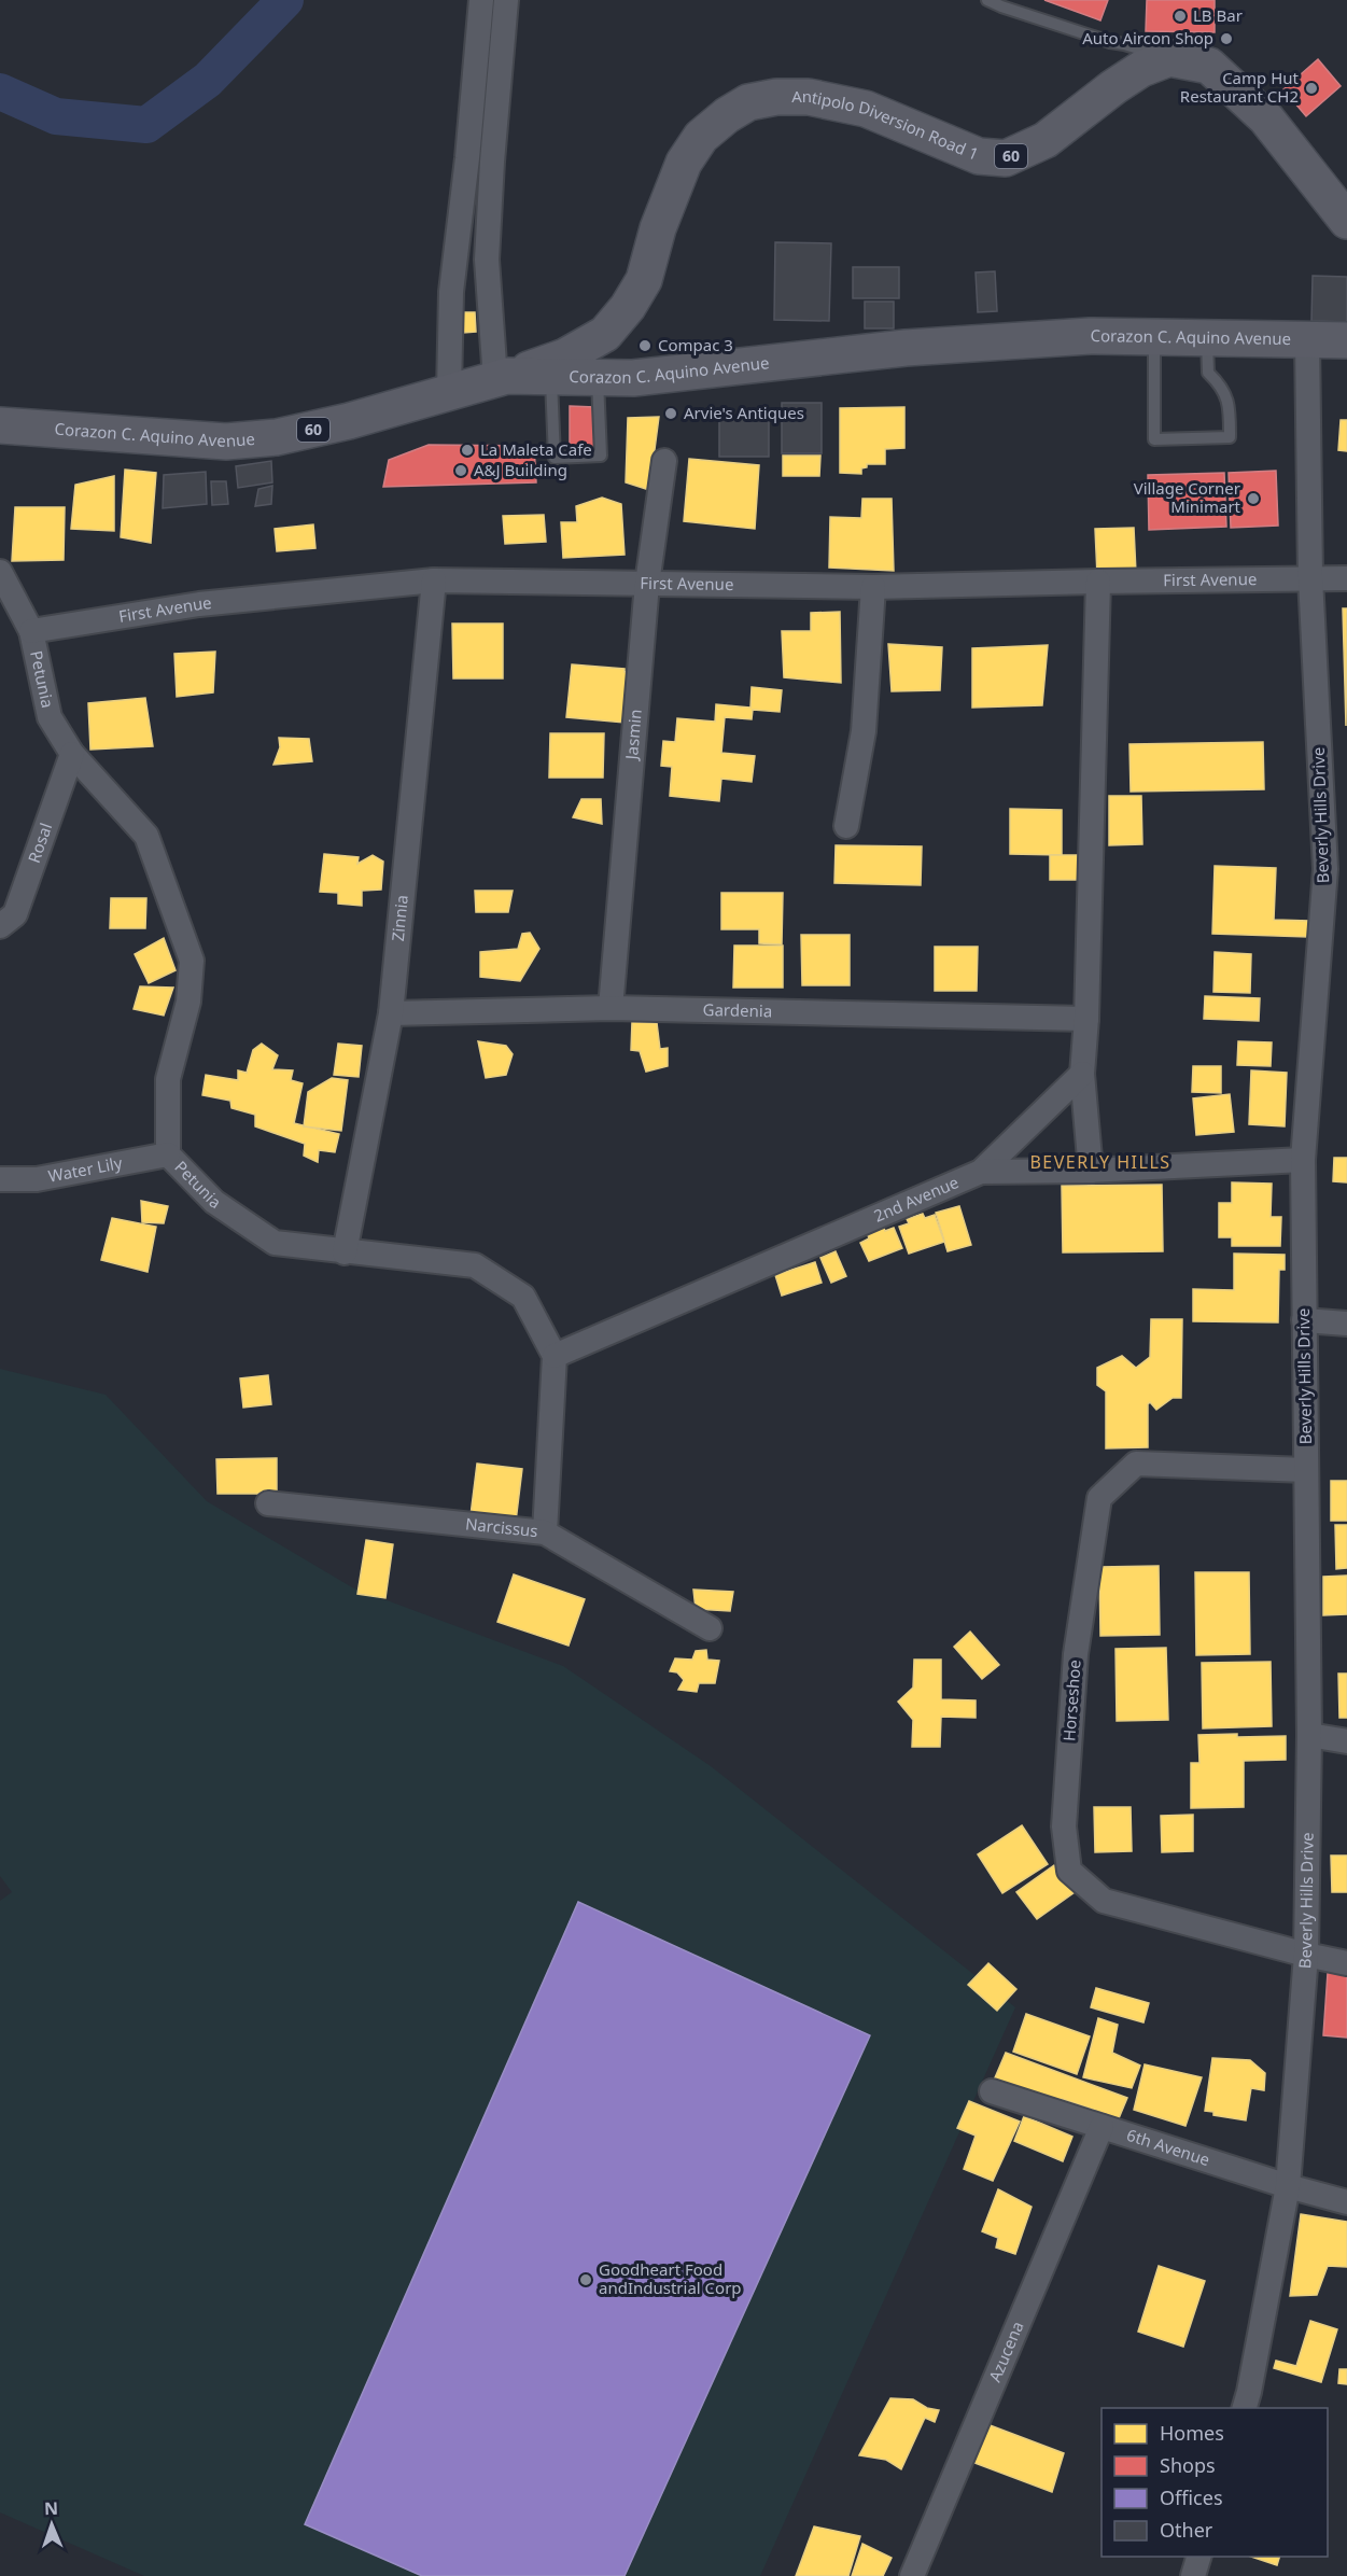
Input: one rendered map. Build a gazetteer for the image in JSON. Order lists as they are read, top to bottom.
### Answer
{
  "streets": {
    "main road": ["Antipolo Diversion Road 1", "60", "Corazon C. Aquino Avenue"],
    "street": [
      "First Avenue",
      "Petunia",
      "Jasmin",
      "Beverly Hills Drive",
      "Rosal",
      "Zinnia",
      "Gardenia",
      "Water Lily",
      "2nd Avenue",
      "Narcissus",
      "Horseshoe",
      "6th Avenue",
      "Azucena"
    ]
  },
  "crossings": [
    ["Antipolo Diversion Road 1", "Corazon C. Aquino Avenue"],
    ["Corazon C. Aquino Avenue", "Beverly Hills Drive"],
    ["First Avenue", "Petunia"],
    ["First Avenue", "Jasmin"],
    ["First Avenue", "Beverly Hills Drive"],
    ["First Avenue", "Zinnia"],
    ["Petunia", "Rosal"],
    ["Petunia", "Zinnia"],
    ["Petunia", "Water Lily"],
    ["Petunia", "2nd Avenue"],
    ["Jasmin", "Gardenia"],
    ["Beverly Hills Drive", "2nd Avenue"],
    ["Beverly Hills Drive", "Horseshoe"],
    ["Beverly Hills Drive", "6th Avenue"],
    ["Zinnia", "Gardenia"],
    ["6th Avenue", "Azucena"]
  ],
  "districts": ["BEVERLY HILLS"],
  "places": [
    "LB Bar",
    "Auto Aircon Shop",
    "Camp Hut Restaurant CH2",
    "Compac 3",
    "Arvie's Antiques",
    "La Maleta Cafe",
    "A&J Building",
    "Village Corner Minimart",
    "Goodheart Food andIndustrial Corp"
  ],
  "legend": [
    "Homes",
    "Shops",
    "Offices",
    "Other"
  ],
  "north": "top"
}
